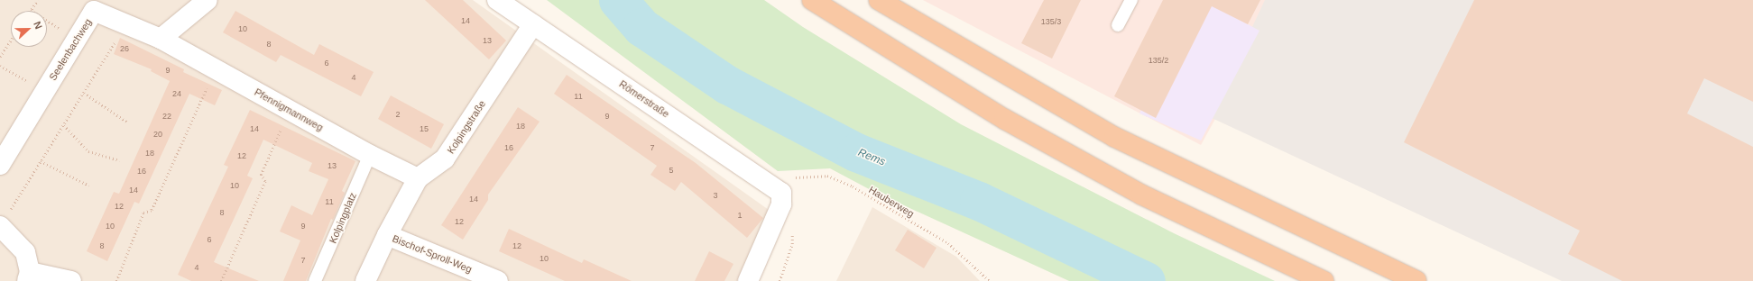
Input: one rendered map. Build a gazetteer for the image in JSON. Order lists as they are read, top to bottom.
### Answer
{
  "streets": {
    "street": [
      "Seelenbachweg",
      "Römerstraße",
      "Pfennigmannweg",
      "Kolpingstraße",
      "Bischof-Sproll-Weg"
    ],
    "lane": ["Kolpingplatz"],
    "path": ["Hauberweg"]
  },
  "crossings": [
    ["Seelenbachweg", "Pfennigmannweg"],
    ["Römerstraße", "Kolpingstraße"],
    ["Römerstraße", "Hauberweg"],
    ["Pfennigmannweg", "Kolpingstraße"],
    ["Pfennigmannweg", "Kolpingplatz"],
    ["Kolpingstraße", "Bischof-Sproll-Weg"]
  ],
  "water": ["Rems"],
  "house_numbers": [
    "14",
    "135/3",
    "10",
    "13",
    "8",
    "26",
    "135/2",
    "6",
    "9",
    "4",
    "24",
    "11",
    "2",
    "22",
    "9",
    "18",
    "14",
    "15",
    "20",
    "16",
    "7",
    "18",
    "12",
    "13",
    "5",
    "16",
    "10",
    "14",
    "3",
    "14",
    "11",
    "12",
    "8",
    "1",
    "12",
    "10",
    "9",
    "6",
    "8",
    "12",
    "10",
    "7",
    "4"
  ],
  "north": "right"
}
